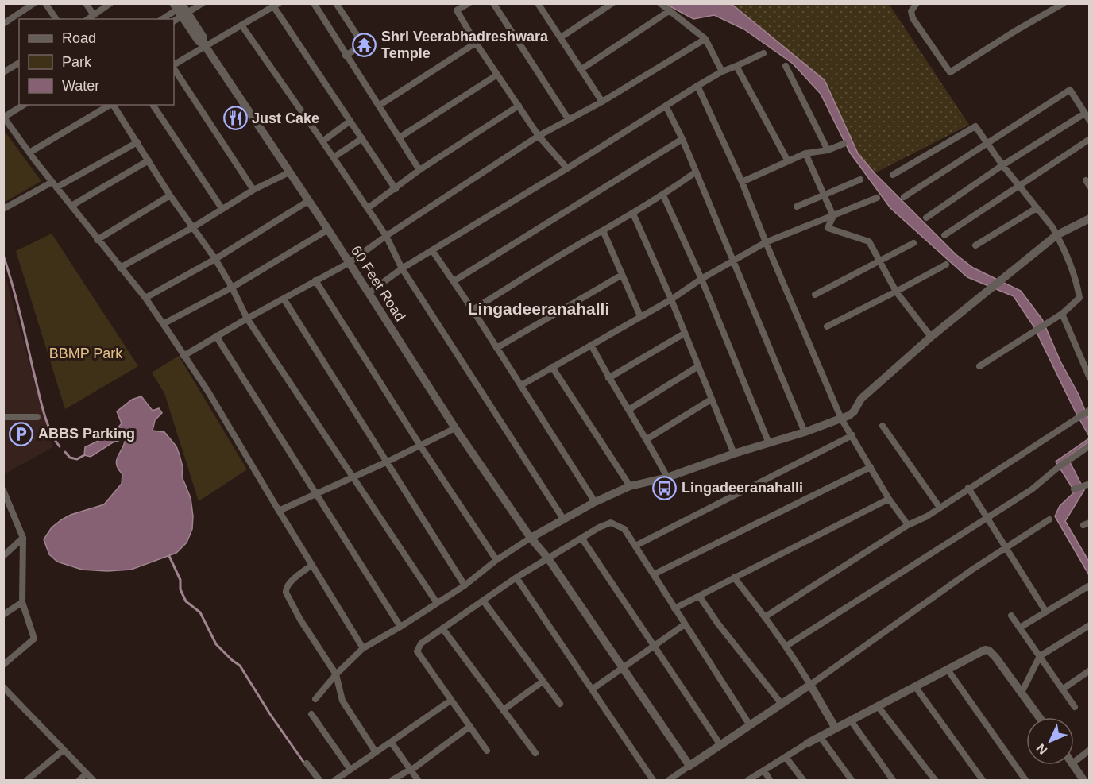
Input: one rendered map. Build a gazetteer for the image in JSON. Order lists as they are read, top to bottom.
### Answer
{
  "streets": {
    "street": ["60 Feet Road"]
  },
  "districts": ["Lingadeeranahalli"],
  "parks": ["BBMP Park"],
  "places": {
    "temple": ["Shri Veerabhadreshwara Temple"],
    "restaurant": ["Just Cake"],
    "parking": ["ABBS Parking"],
    "bus stop": ["Lingadeeranahalli"]
  },
  "legend": ["Road", "Park", "Water"],
  "north": "bottom left"
}
